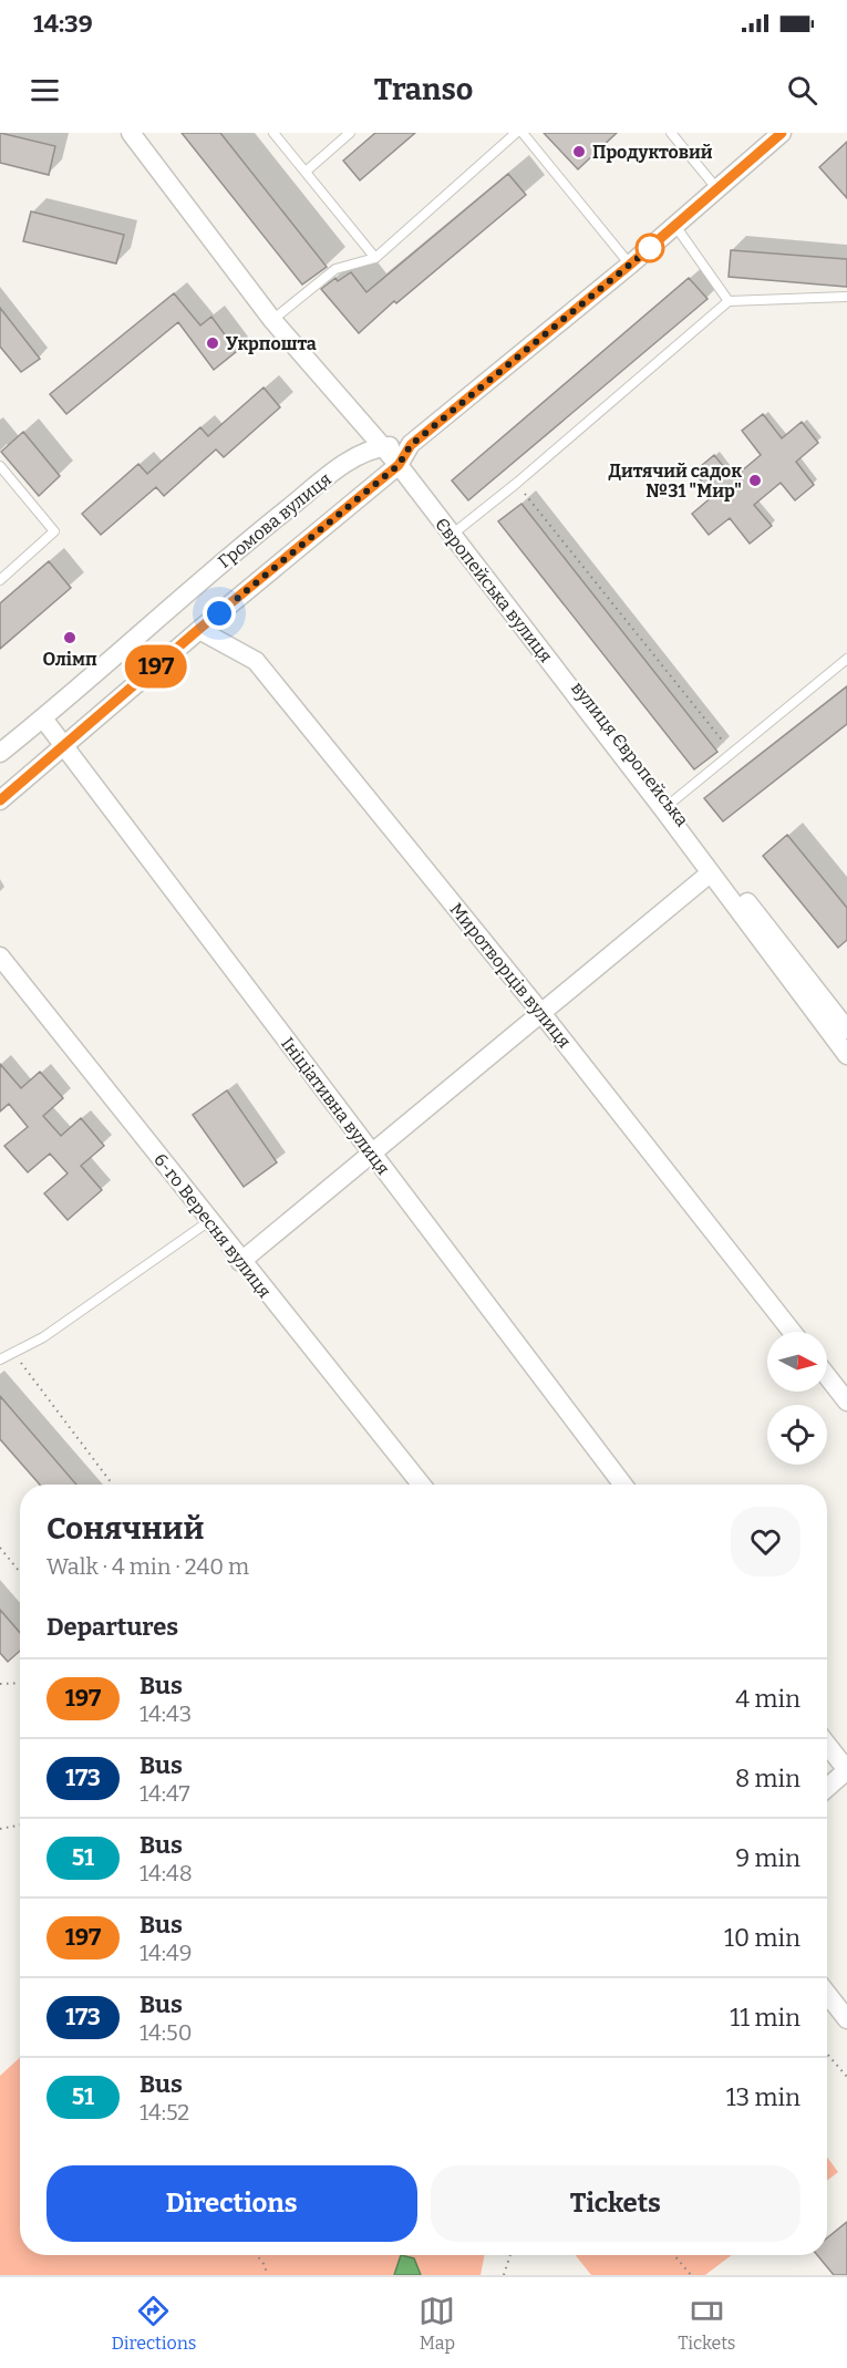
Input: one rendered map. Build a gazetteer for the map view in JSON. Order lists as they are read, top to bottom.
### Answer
{
  "streets": {
    "street": [
      "Громова вулиця",
      "Європейська вулиця",
      "вулиця Європейська",
      "Миротворців вулиця",
      "Ініціативна вулиця",
      "6-го Вересня вулиця"
    ]
  },
  "crossings": [
    ["Громова вулиця", "Європейська вулиця"],
    ["Громова вулиця", "Миротворців вулиця"],
    ["Громова вулиця", "Ініціативна вулиця"],
    ["Європейська вулиця", "вулиця Європейська"]
  ],
  "places": [
    "Продуктовий",
    "Укрпошта",
    "Дитячий садок №31 \"Мир\"",
    "Олімп"
  ],
  "lines": ["bus line 197"],
  "north": "right",
  "page": {
    "status": "14:39",
    "header": "Transo",
    "on_map": "197",
    "heading": [
      ["Сонячний", "Walk · 4 min · 240 m"],
      "Departures"
    ],
    "list": [
      {
        "mark": "197",
        "name": "Bus",
        "note": "14:43",
        "value": "4 min"
      },
      {
        "mark": "173",
        "name": "Bus",
        "note": "14:47",
        "value": "8 min"
      },
      {
        "mark": "51",
        "name": "Bus",
        "note": "14:48",
        "value": "9 min"
      },
      {
        "mark": "197",
        "name": "Bus",
        "note": "14:49",
        "value": "10 min"
      },
      {
        "mark": "173",
        "name": "Bus",
        "note": "14:50",
        "value": "11 min"
      },
      {
        "mark": "51",
        "name": "Bus",
        "note": "14:52",
        "value": "13 min"
      }
    ],
    "buttons": ["Directions", "Tickets"],
    "tabs": ["Directions", "Map", "Tickets"]
  }
}
